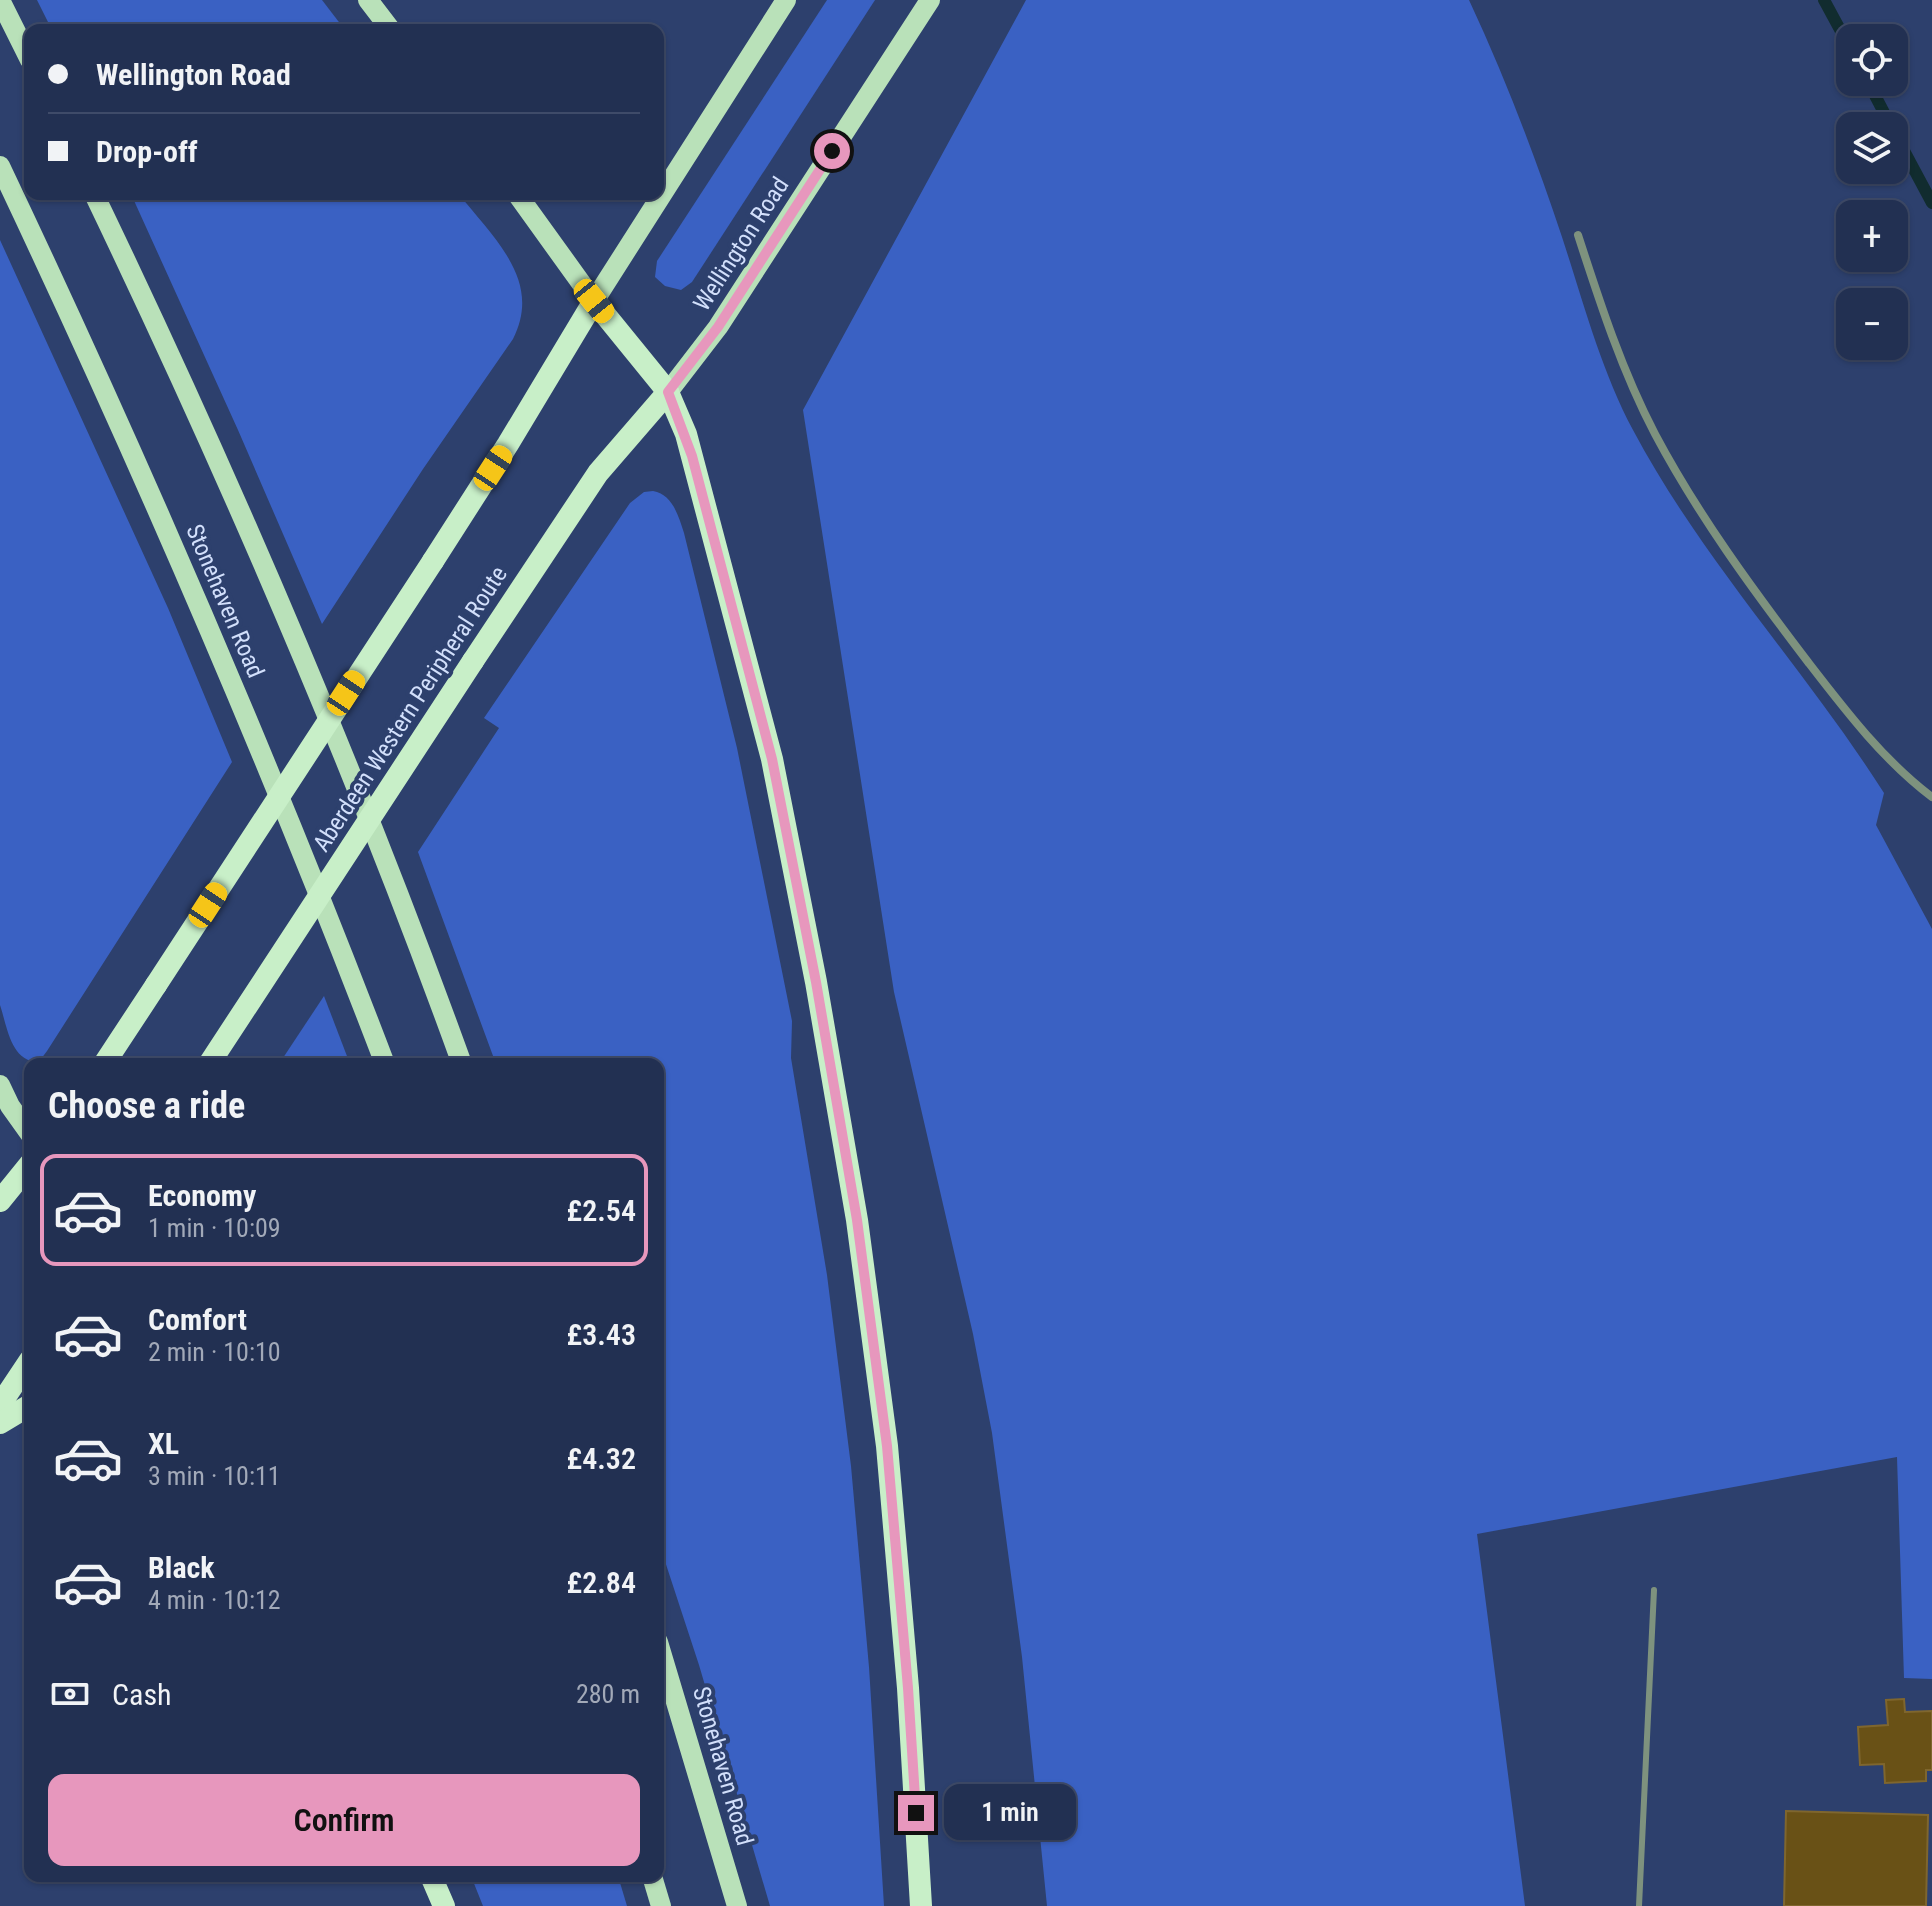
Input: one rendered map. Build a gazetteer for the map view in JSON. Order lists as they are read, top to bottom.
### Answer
{
  "streets": {
    "highway": ["Aberdeen Western Peripheral Route"],
    "main road": ["Wellington Road", "Stonehaven Road"]
  },
  "crossings": [
    ["Wellington Road", "Aberdeen Western Peripheral Route"]
  ],
  "page": {
    "map_buttons": ["+", "−"],
    "banner": ["Wellington Road", "Drop-off"],
    "heading": "Choose a ride",
    "list": [
      {
        "name": "Economy",
        "note": "1 min · 10:09",
        "value": "£2.54"
      },
      {
        "name": "Comfort",
        "note": "2 min · 10:10",
        "value": "£3.43"
      },
      {
        "name": "XL",
        "note": "3 min · 10:11",
        "value": "£4.32"
      },
      {
        "name": "Black",
        "note": "4 min · 10:12",
        "value": "£2.84"
      }
    ],
    "pay": ["Cash", "280 m"],
    "buttons": "Confirm",
    "bubble": "1 min"
  }
}
